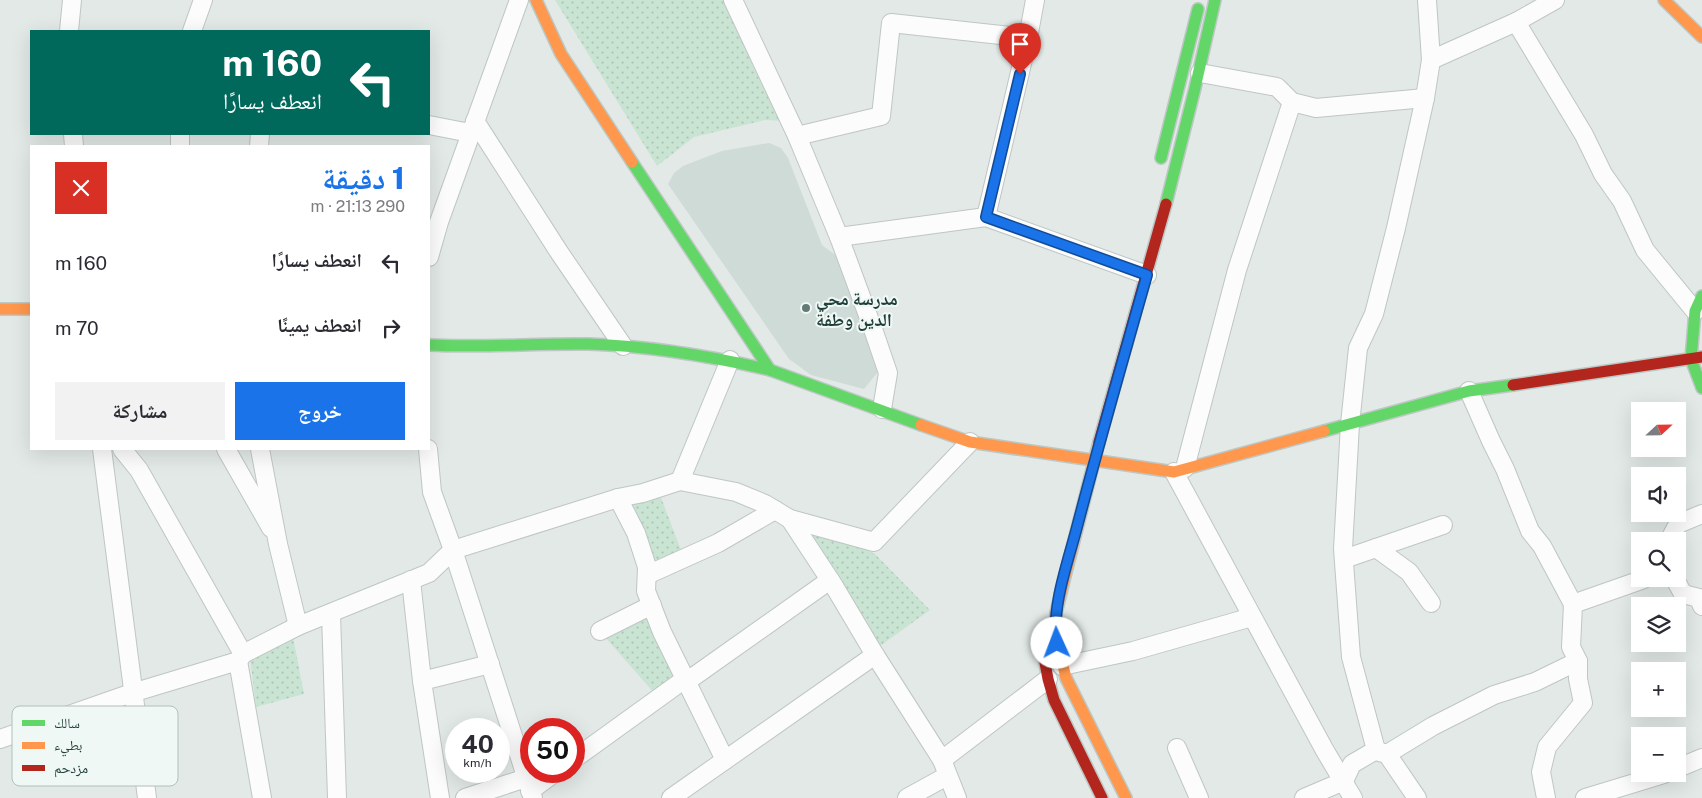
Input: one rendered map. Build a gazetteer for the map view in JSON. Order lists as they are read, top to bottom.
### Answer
{
  "places": ["مدرسة محي الدين وطفة"],
  "legend": ["سالك", "بطيء", "مزدحم"],
  "north": "right",
  "page": {
    "turn": ["160 m", "انعطف يسارًا"],
    "heading": ["1 دقيقة", "290 m · 21:13"],
    "list": [
      {
        "name": "انعطف يسارًا",
        "value": "160 m"
      },
      {
        "name": "انعطف يمينًا",
        "value": "70 m"
      }
    ],
    "buttons": ["خروج", "مشاركة"],
    "map_buttons": ["+", "−"],
    "speed": "40 km/h",
    "limit": "50"
  }
}
